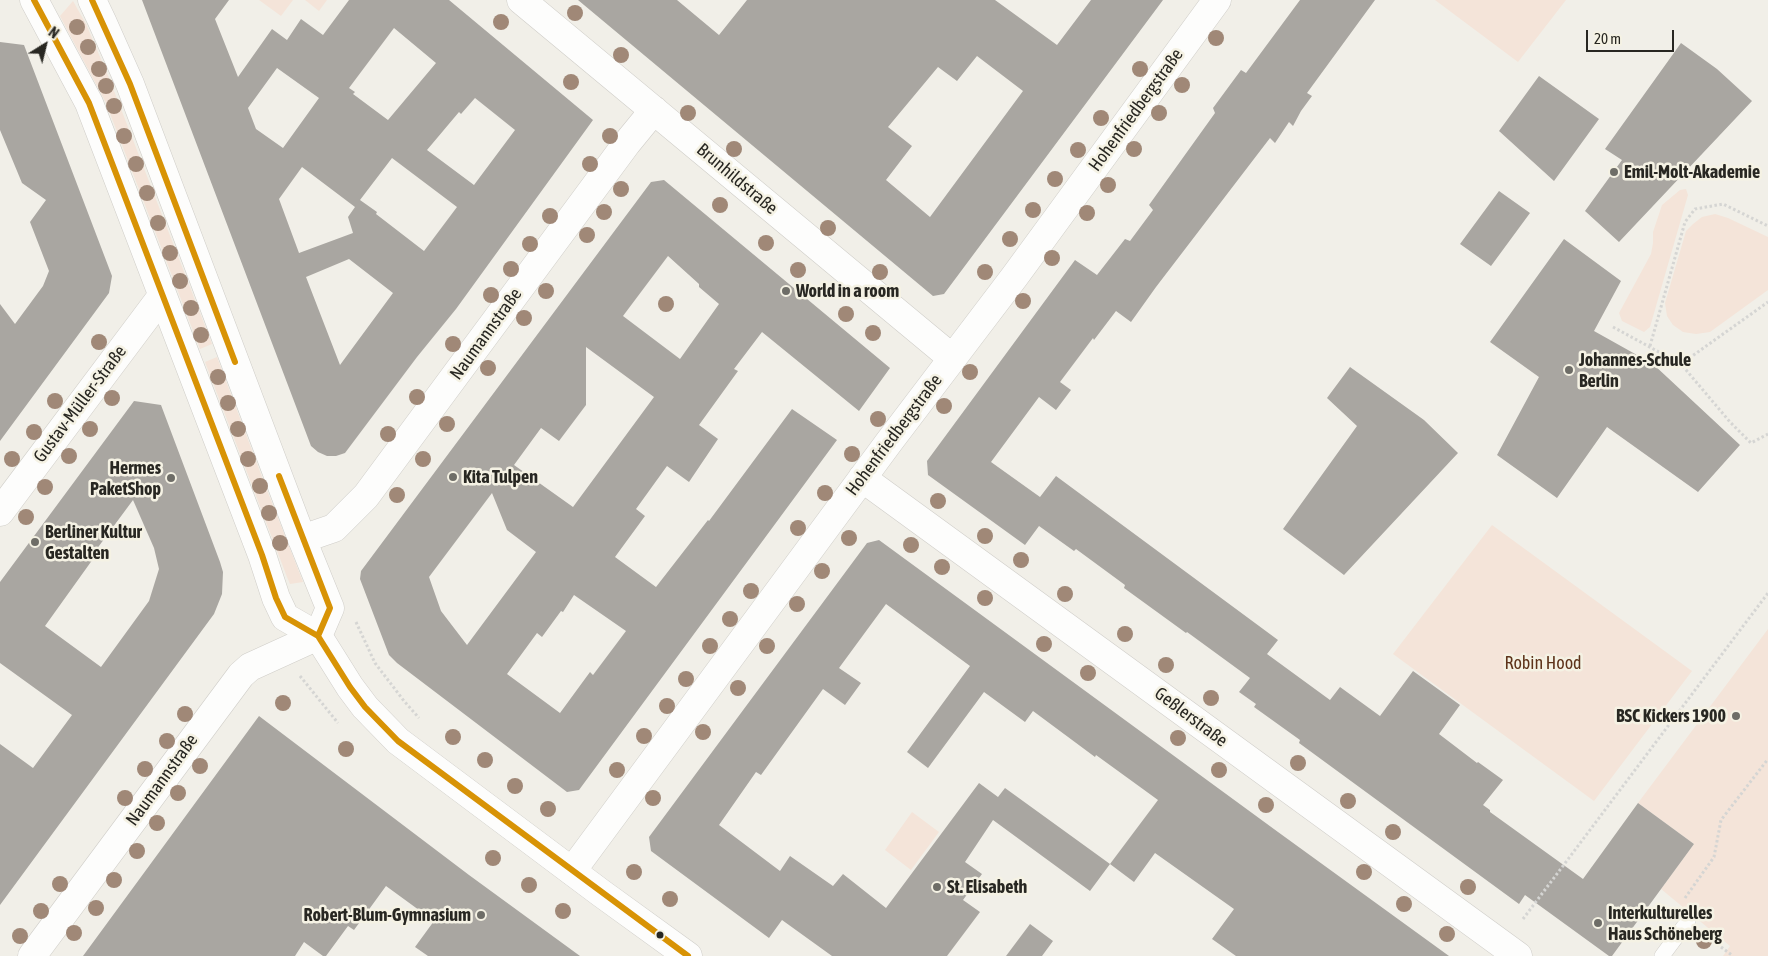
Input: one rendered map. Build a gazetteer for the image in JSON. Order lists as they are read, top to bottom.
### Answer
{
  "streets": {
    "street": [
      "Hohenfriedbergstraße",
      "Brunhildstraße",
      "Naumannstraße",
      "Gustav-Müller-Straße",
      "Geßlerstraße"
    ]
  },
  "crossings": [
    ["Hohenfriedbergstraße", "Brunhildstraße"],
    ["Hohenfriedbergstraße", "Geßlerstraße"],
    ["Brunhildstraße", "Naumannstraße"]
  ],
  "parks": ["Robin Hood"],
  "places": [
    "Emil-Molt-Akademie",
    "World in a room",
    "Johannes-Schule Berlin",
    "Kita Tulpen",
    "Hermes PaketShop",
    "Berliner Kultur Gestalten",
    "BSC Kickers 1900",
    "St. Elisabeth",
    "Robert-Blum-Gymnasium",
    "Interkulturelles Haus Schöneberg"
  ],
  "scale_bar": "20 m",
  "north": "top right"
}
